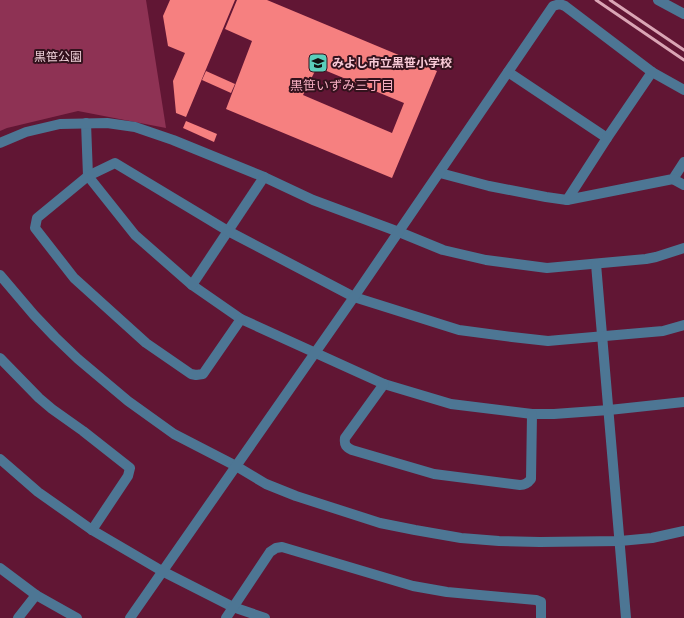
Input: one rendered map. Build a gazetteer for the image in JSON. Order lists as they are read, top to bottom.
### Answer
{
  "districts": ["黒笹いずみ三丁目"],
  "parks": ["黒笹公園"],
  "places": {
    "school or university": ["みよし市立黒笹小学校"]
  }
}
